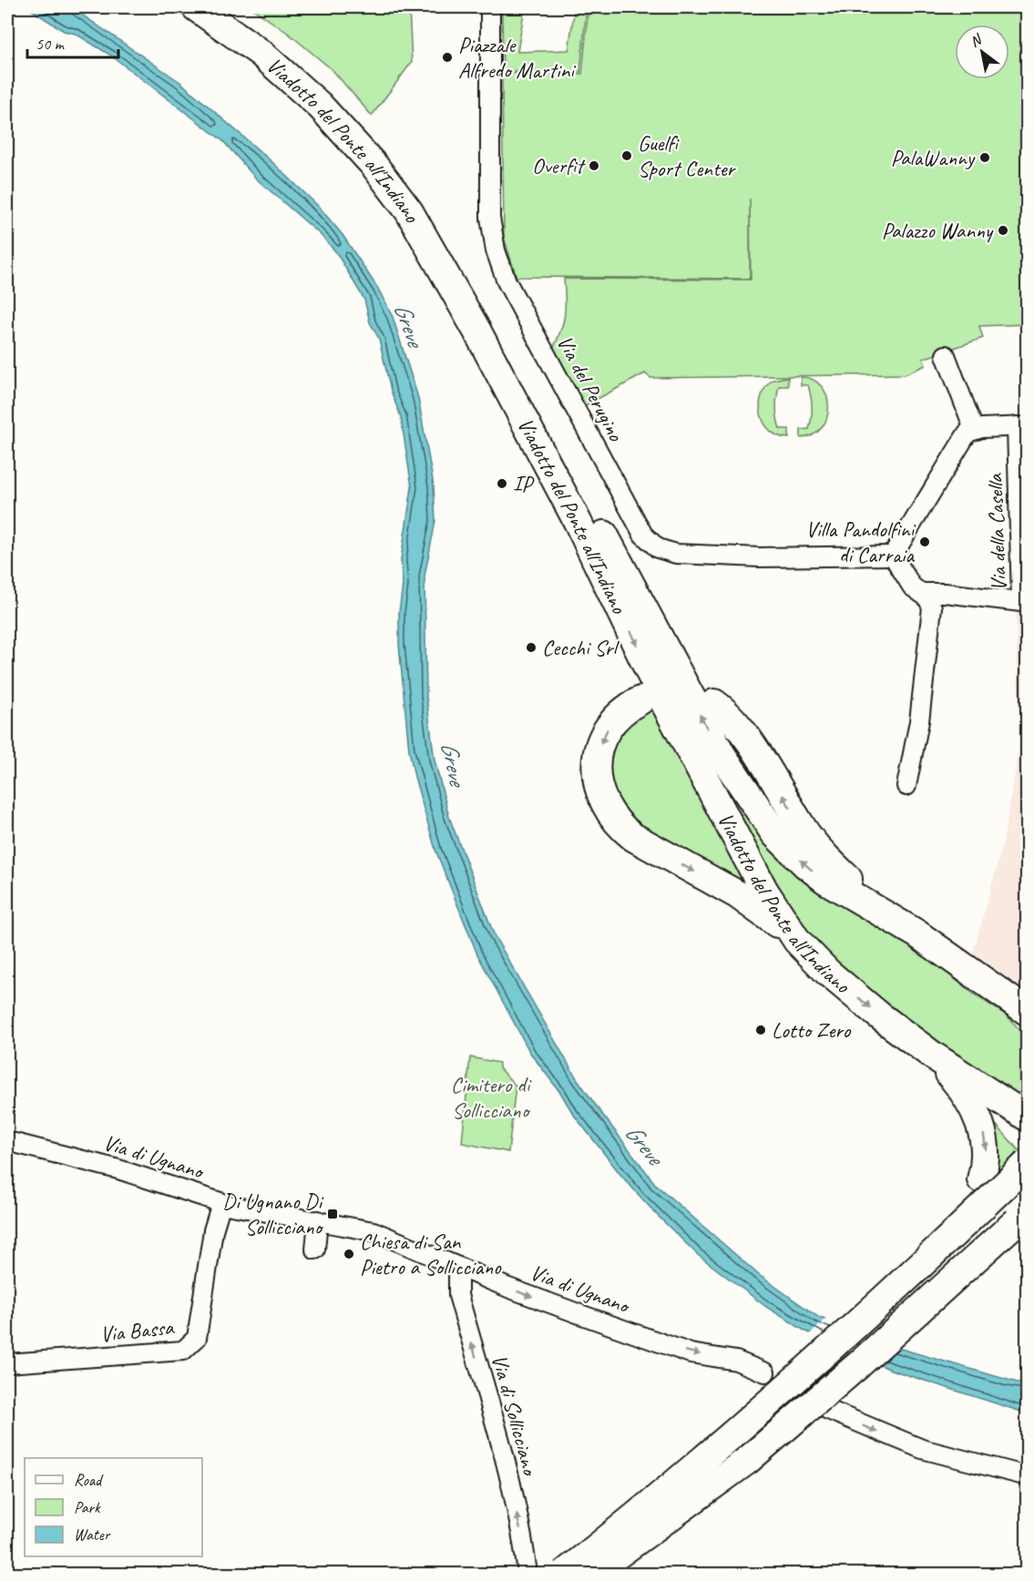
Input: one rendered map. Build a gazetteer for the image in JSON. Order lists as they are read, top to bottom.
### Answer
{
  "streets": {
    "highway": ["Viadotto del Ponte all'Indiano"],
    "street": [
      "Via del Perugino",
      "Via della Casella",
      "Via di Ugnano",
      "Via Bassa",
      "Via di Sollicciano"
    ]
  },
  "crossings": [
    ["Via di Ugnano", "Via Bassa"],
    ["Via di Ugnano", "Via di Sollicciano"]
  ],
  "one_way": ["Via di Ugnano", "Via di Sollicciano"],
  "water": ["Greve"],
  "parks": ["Cimitero di Sollicciano"],
  "places": {
    "other": [
      "Piazzale Alfredo Martini",
      "Guelfi Sport Center",
      "PalaWanny",
      "Overfit",
      "Palazzo Wanny",
      "IP",
      "Villa Pandolfini di Carraia",
      "Cecchi Srl",
      "Lotto Zero",
      "Chiesa di San Pietro a Sollicciano"
    ],
    "transit": ["Di Ugnano Di Sollicciano"]
  },
  "legend": ["Road", "Park", "Water"],
  "scale_bar": "50 m",
  "north": "top left"
}
